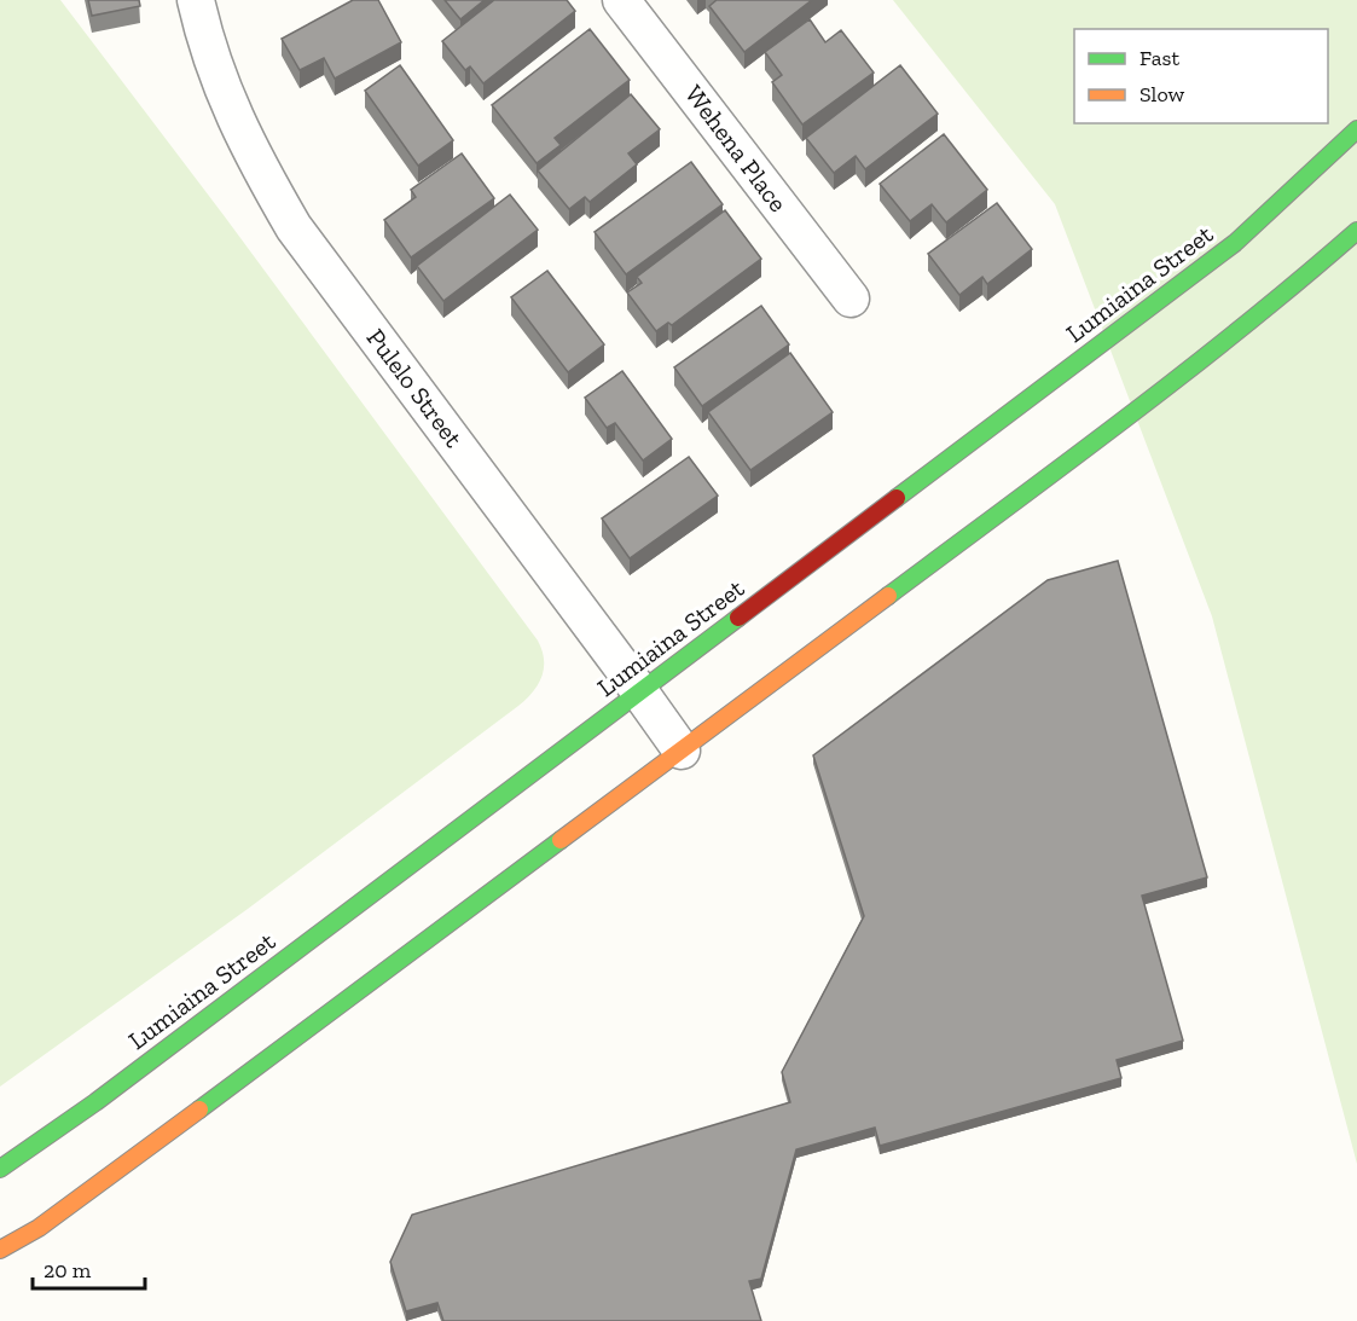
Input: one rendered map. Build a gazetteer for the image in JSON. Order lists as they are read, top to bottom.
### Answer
{
  "streets": {
    "main road": ["Lumiaina Street"],
    "street": ["Wehena Place", "Pulelo Street"]
  },
  "crossings": [
    ["Lumiaina Street", "Pulelo Street"]
  ],
  "legend": ["Fast", "Slow"],
  "scale_bar": "20 m"
}
